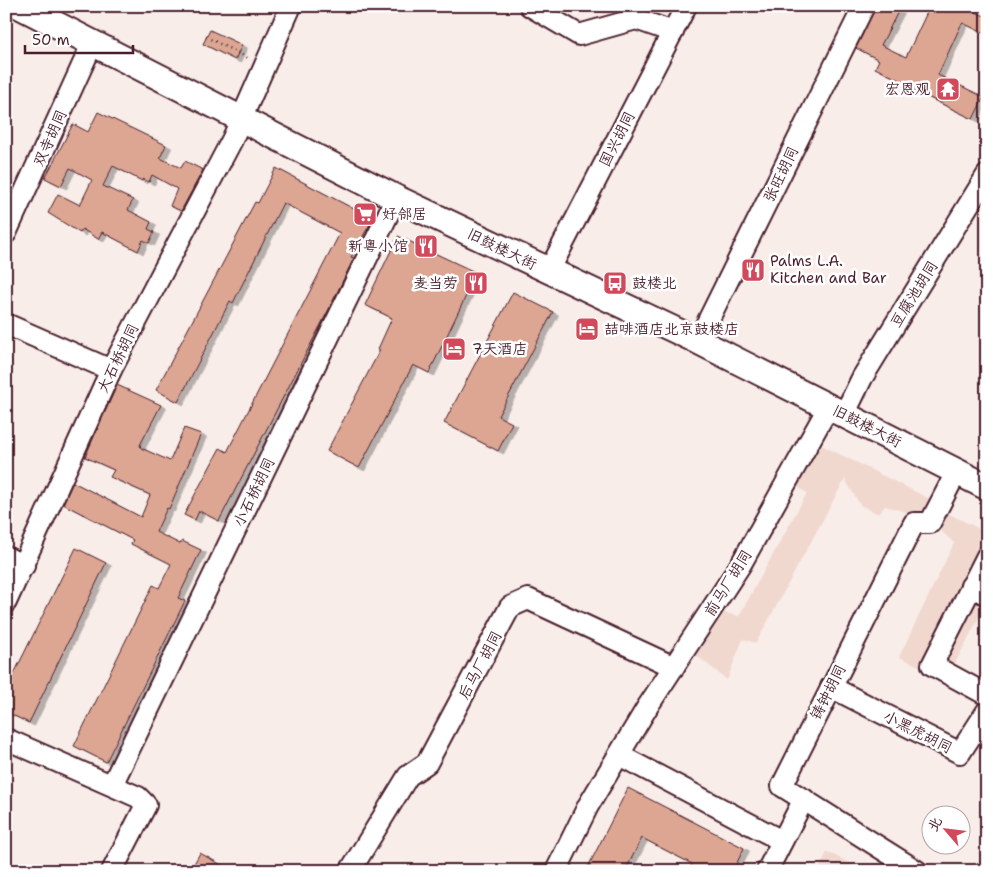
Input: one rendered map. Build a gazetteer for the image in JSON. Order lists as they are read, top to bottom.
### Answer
{
  "streets": {
    "main road": ["旧鼓楼大街"],
    "street": [
      "双寺胡同",
      "国兴胡同",
      "张旺胡同",
      "豆腐池胡同",
      "大石桥胡同",
      "小石桥胡同",
      "前马厂胡同",
      "后马厂胡同",
      "铸钟胡同",
      "小黑虎胡同"
    ]
  },
  "crossings": [
    ["双寺胡同", "旧鼓楼大街"],
    ["国兴胡同", "旧鼓楼大街"],
    ["张旺胡同", "旧鼓楼大街"],
    ["旧鼓楼大街", "豆腐池胡同"],
    ["旧鼓楼大街", "大石桥胡同"],
    ["旧鼓楼大街", "小石桥胡同"],
    ["旧鼓楼大街", "前马厂胡同"],
    ["旧鼓楼大街", "铸钟胡同"],
    ["豆腐池胡同", "前马厂胡同"],
    ["前马厂胡同", "后马厂胡同"],
    ["铸钟胡同", "小黑虎胡同"]
  ],
  "places": {
    "temple": ["宏恩观"],
    "supermarket": ["好邻居"],
    "restaurant": ["新粤小馆", "Palms L.A. Kitchen and Bar", "麦当劳"],
    "bus stop": ["鼓楼北"],
    "hotel": ["喆啡酒店北京鼓楼店", "7天酒店"]
  },
  "scale_bar": "50 m",
  "north": "top left"
}
